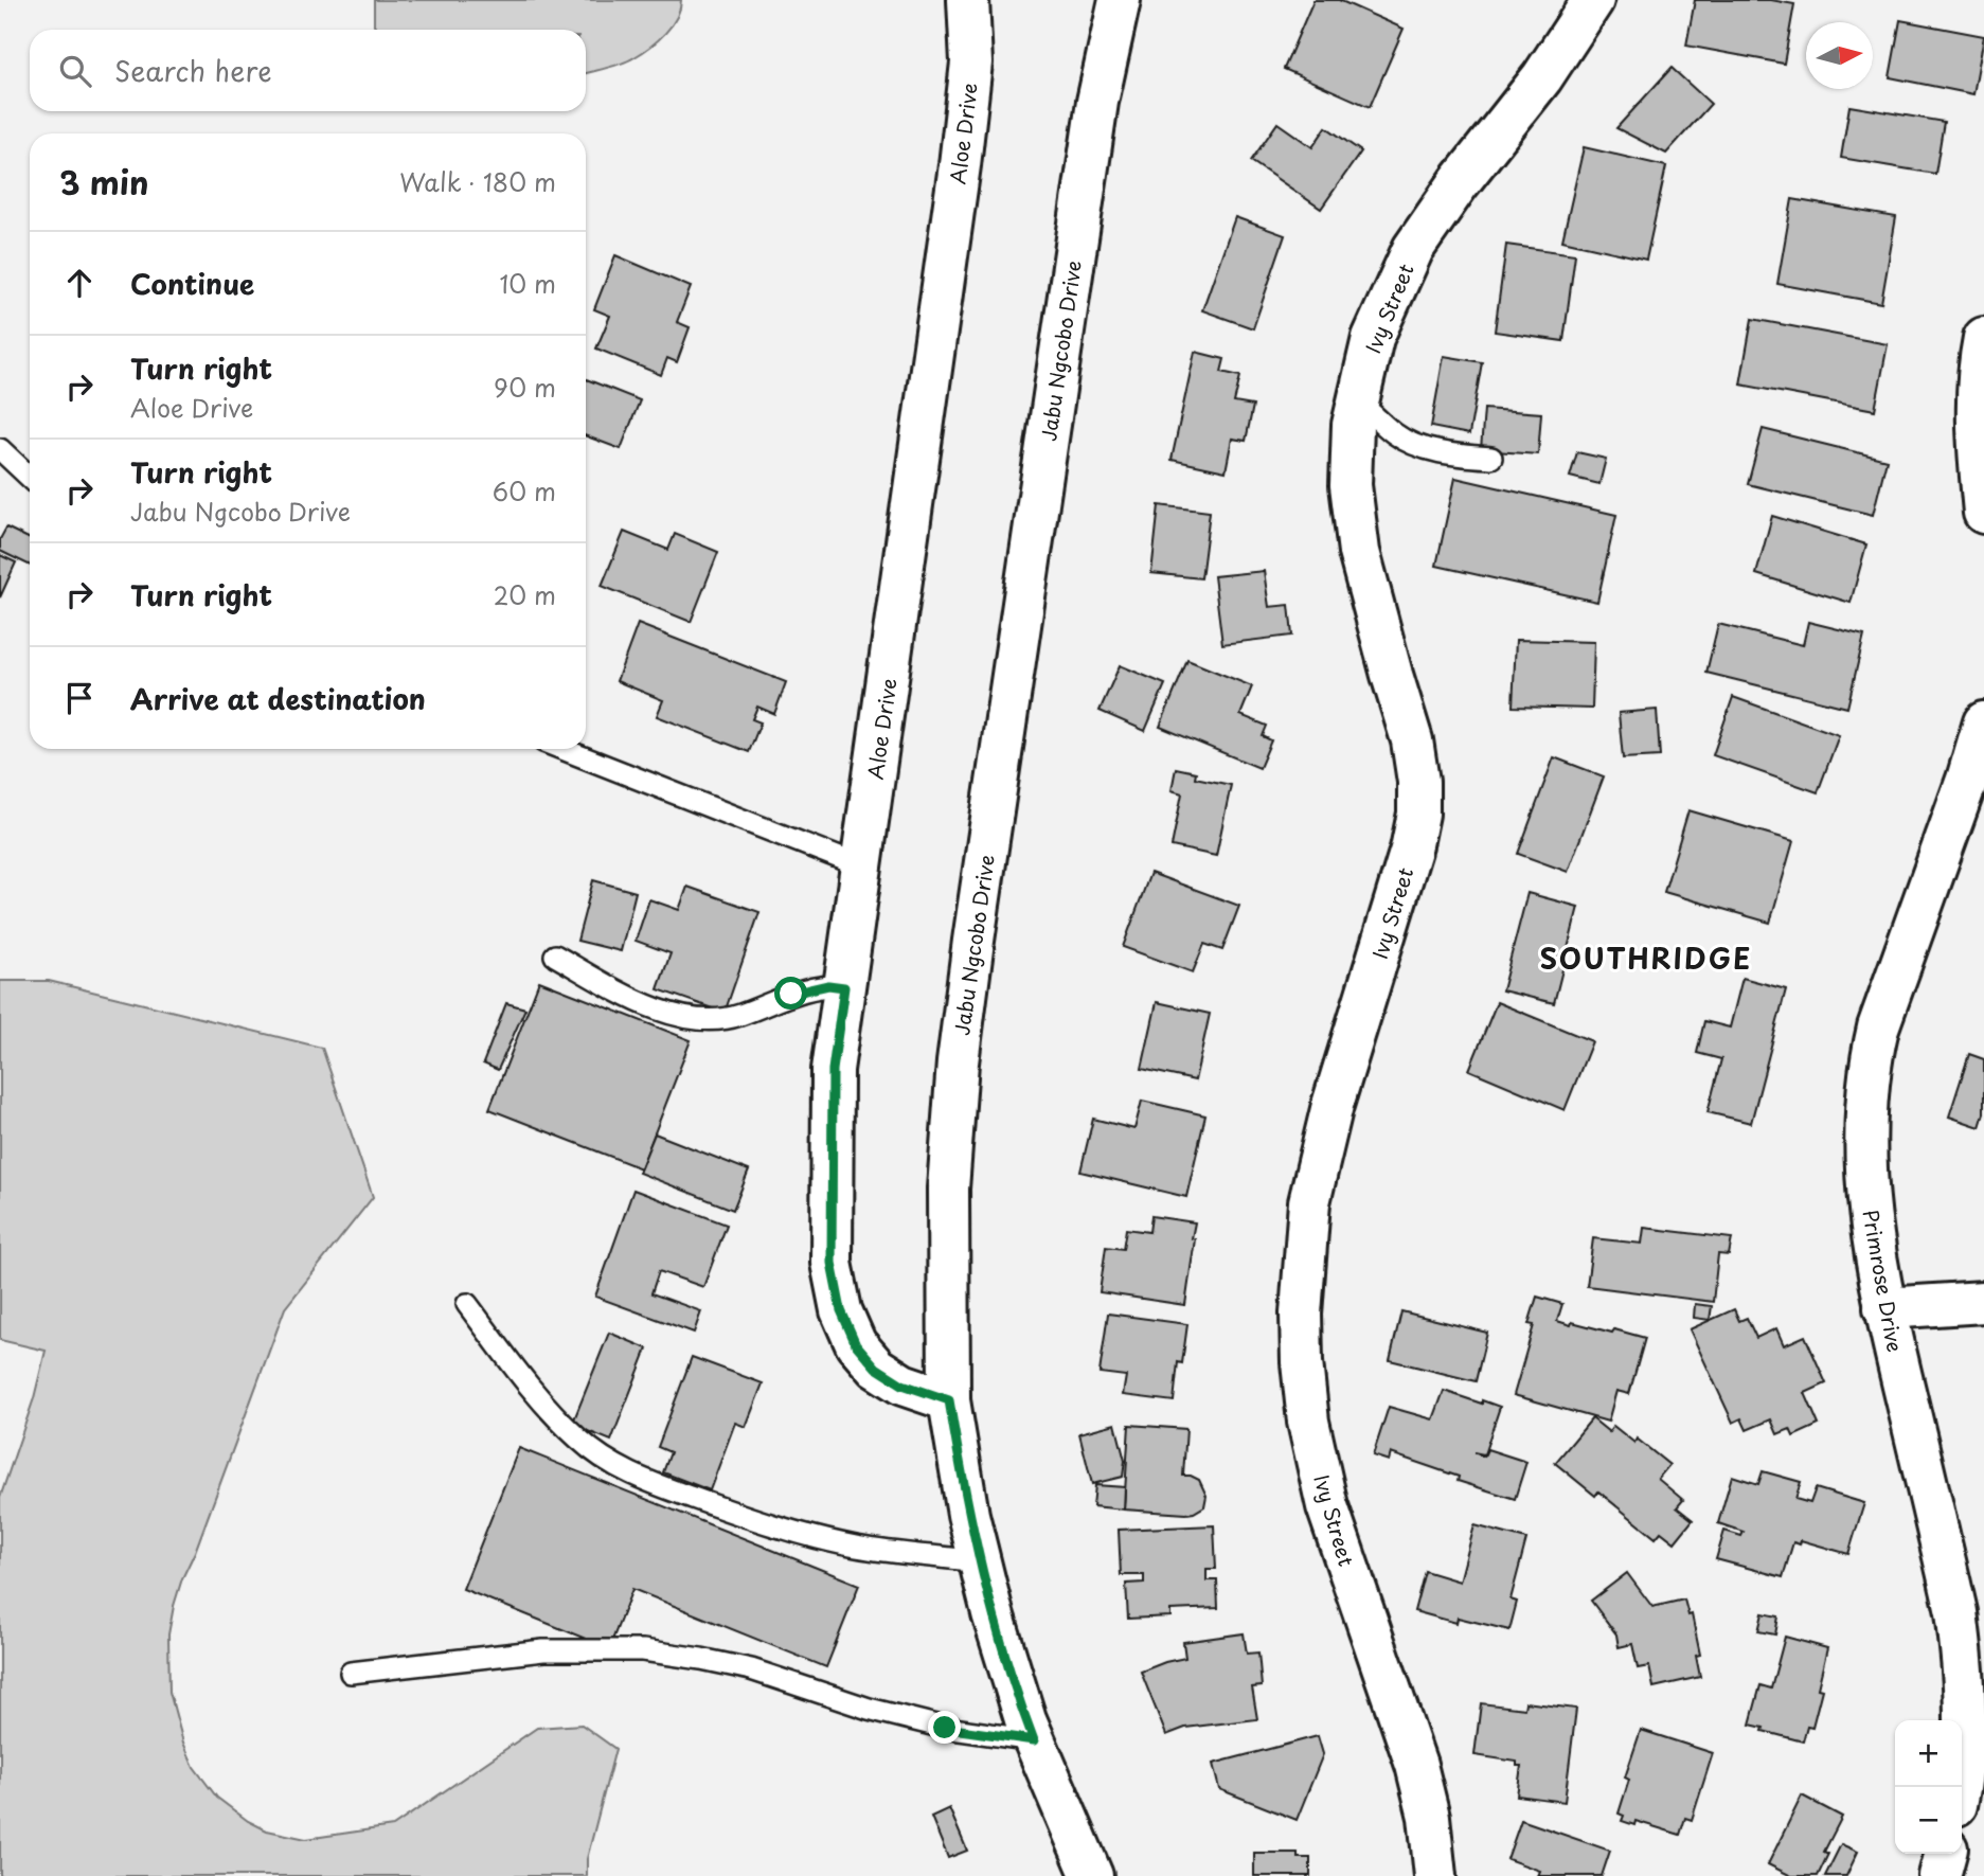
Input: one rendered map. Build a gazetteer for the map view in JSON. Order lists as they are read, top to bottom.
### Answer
{
  "streets": {
    "street": [
      "Aloe Drive",
      "Ivy Street",
      "Jabu Ngcobo Drive",
      "Primrose Drive"
    ]
  },
  "crossings": [
    ["Aloe Drive", "Jabu Ngcobo Drive"]
  ],
  "districts": ["SOUTHRIDGE"],
  "north": "right",
  "page": {
    "search": "Search here",
    "heading": ["3 min", "Walk · 180 m"],
    "list": [
      ["Continue", "10 m"],
      ["Turn right", "Aloe Drive", "90 m"],
      ["Turn right", "Jabu Ngcobo Drive", "60 m"],
      ["Turn right", "20 m"],
      "Arrive at destination"
    ],
    "map_buttons": ["+", "−"]
  }
}
